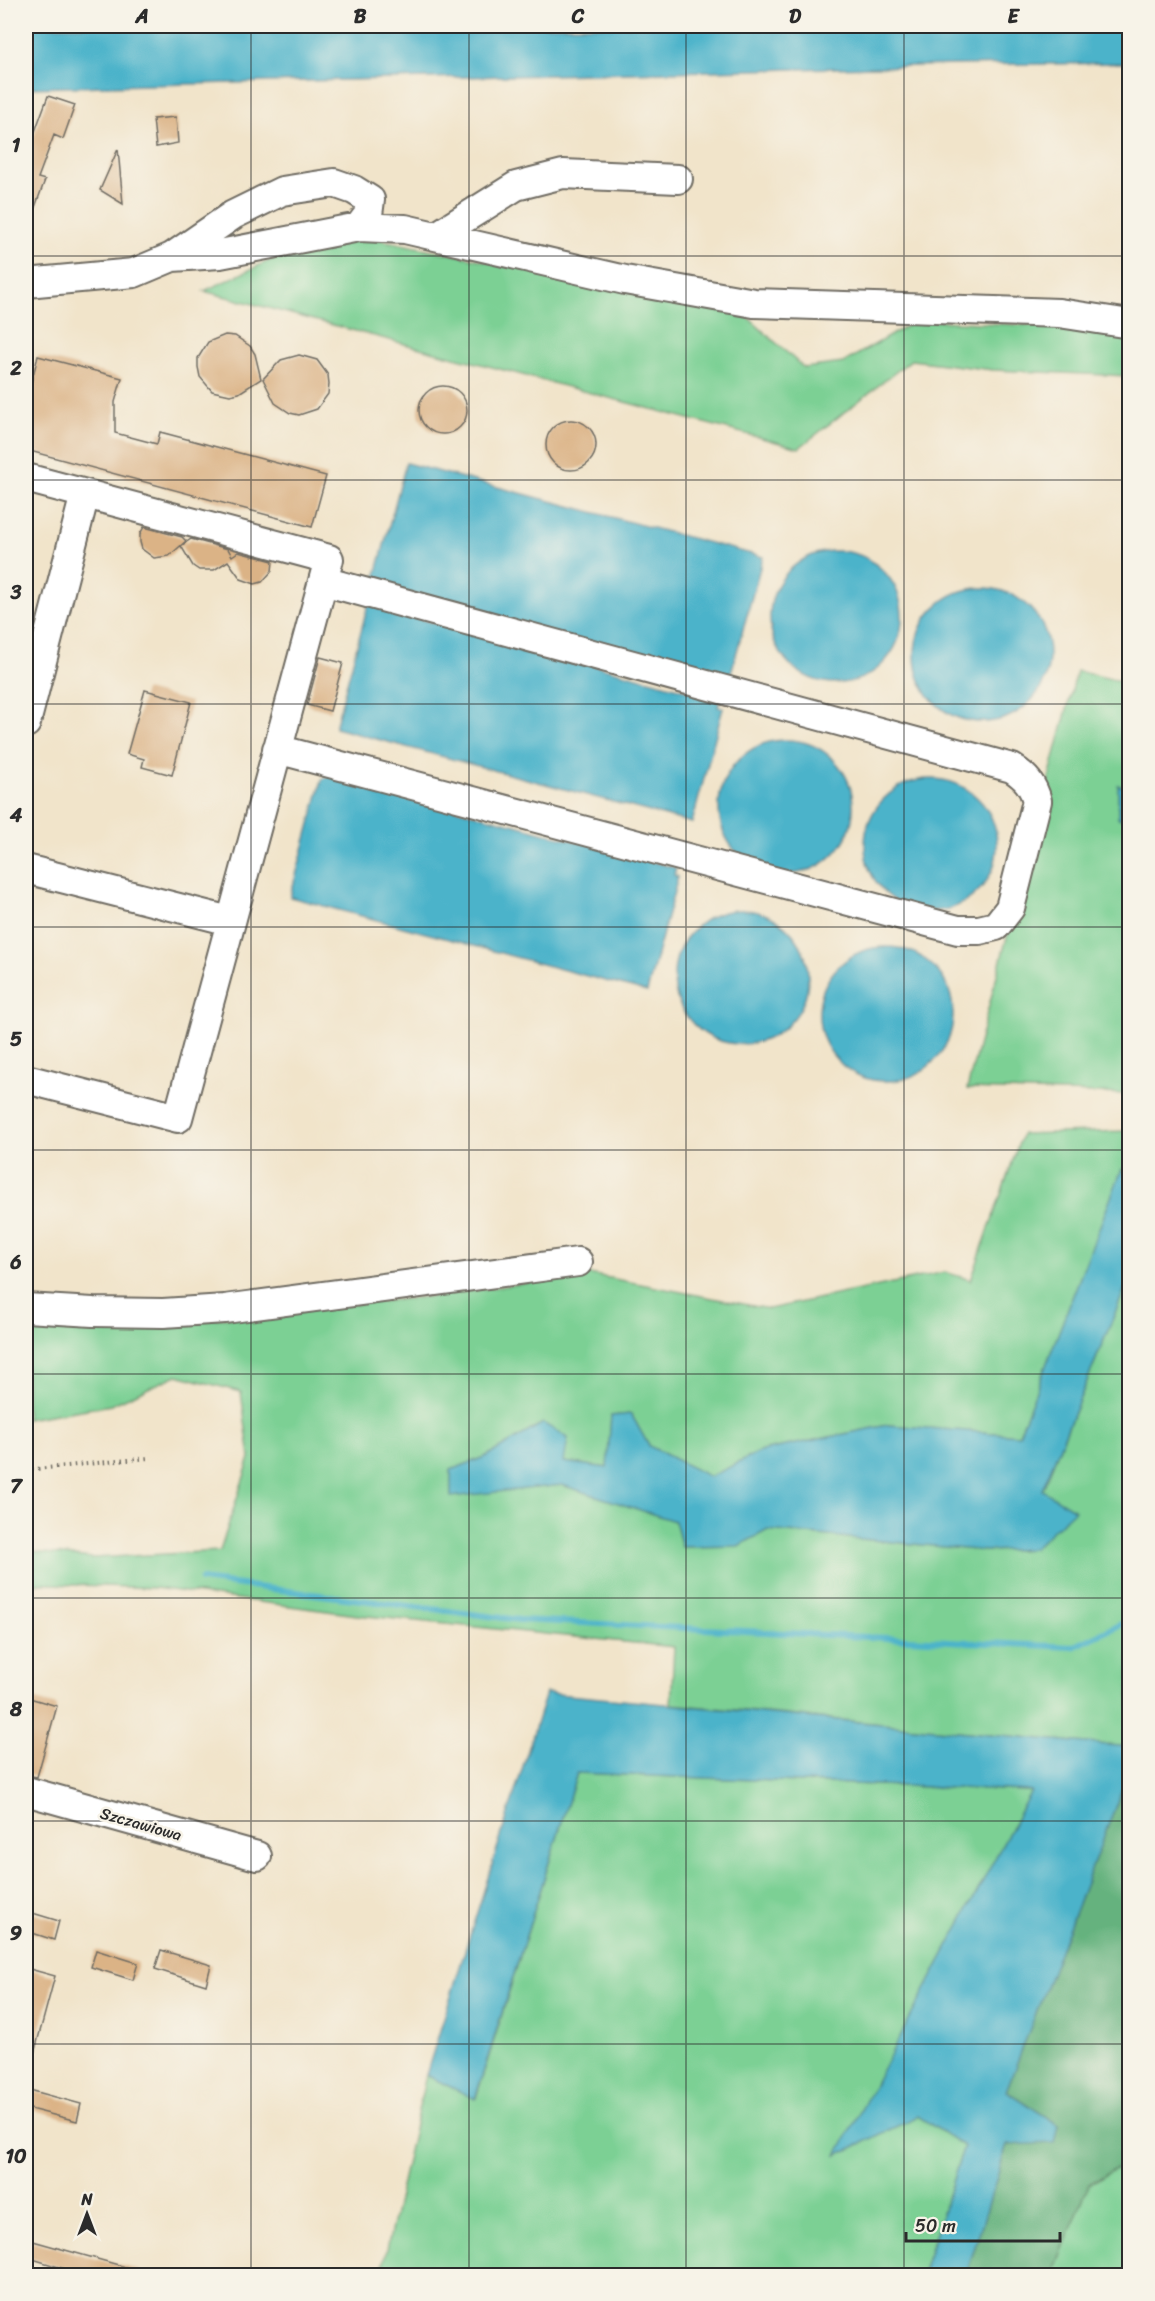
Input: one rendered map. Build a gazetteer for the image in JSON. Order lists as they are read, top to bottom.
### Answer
{
  "streets": {
    "lane": ["Szczawiowa"]
  },
  "scale_bar": "50 m",
  "north": "top",
  "grid": {
    "columns": [
      "A",
      "B",
      "C",
      "D",
      "E"
    ],
    "rows": [
      "1",
      "2",
      "3",
      "4",
      "5",
      "6",
      "7",
      "8",
      "9",
      "10"
    ]
  }
}
